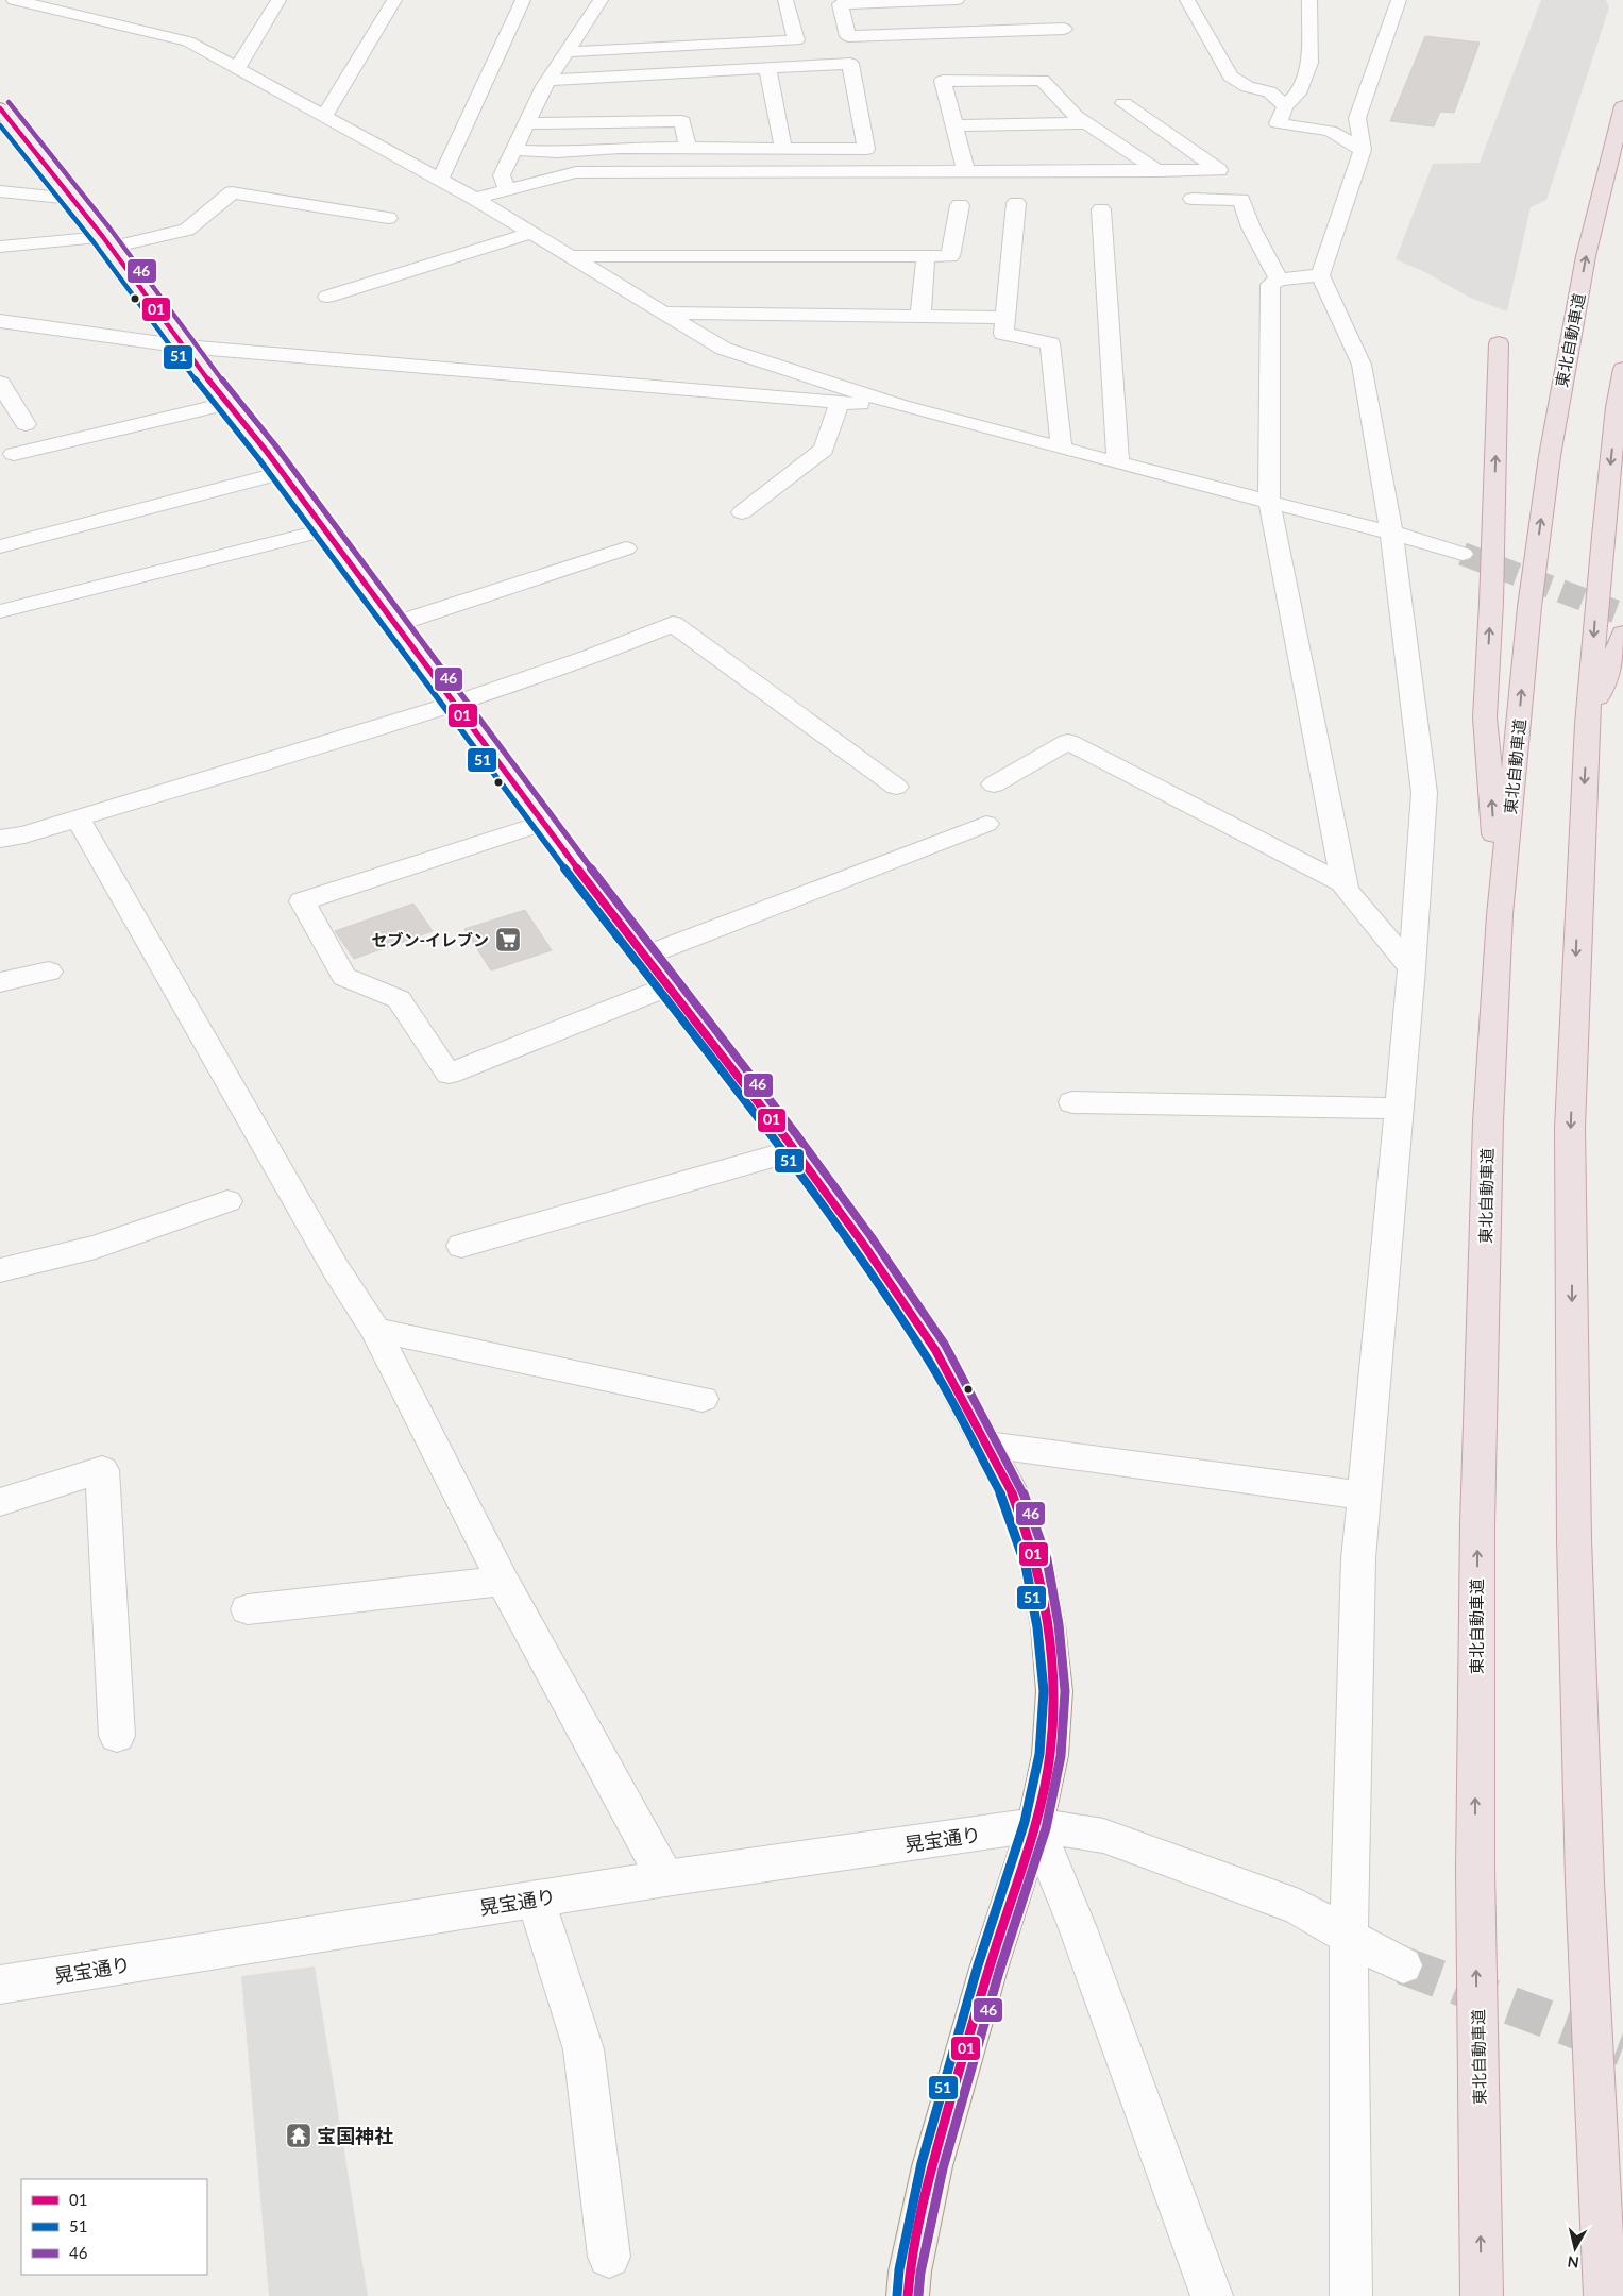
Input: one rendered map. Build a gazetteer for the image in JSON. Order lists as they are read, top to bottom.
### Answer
{
  "streets": {
    "highway": ["東北自動車道"],
    "street": ["晃宝通り"]
  },
  "places": {
    "supermarket": ["セブン-イレブン"],
    "temple": ["宝国神社"]
  },
  "lines": ["transit line 46", "transit line 01", "transit line 51"],
  "legend": ["01", "51", "46"],
  "north": "bottom"
}
